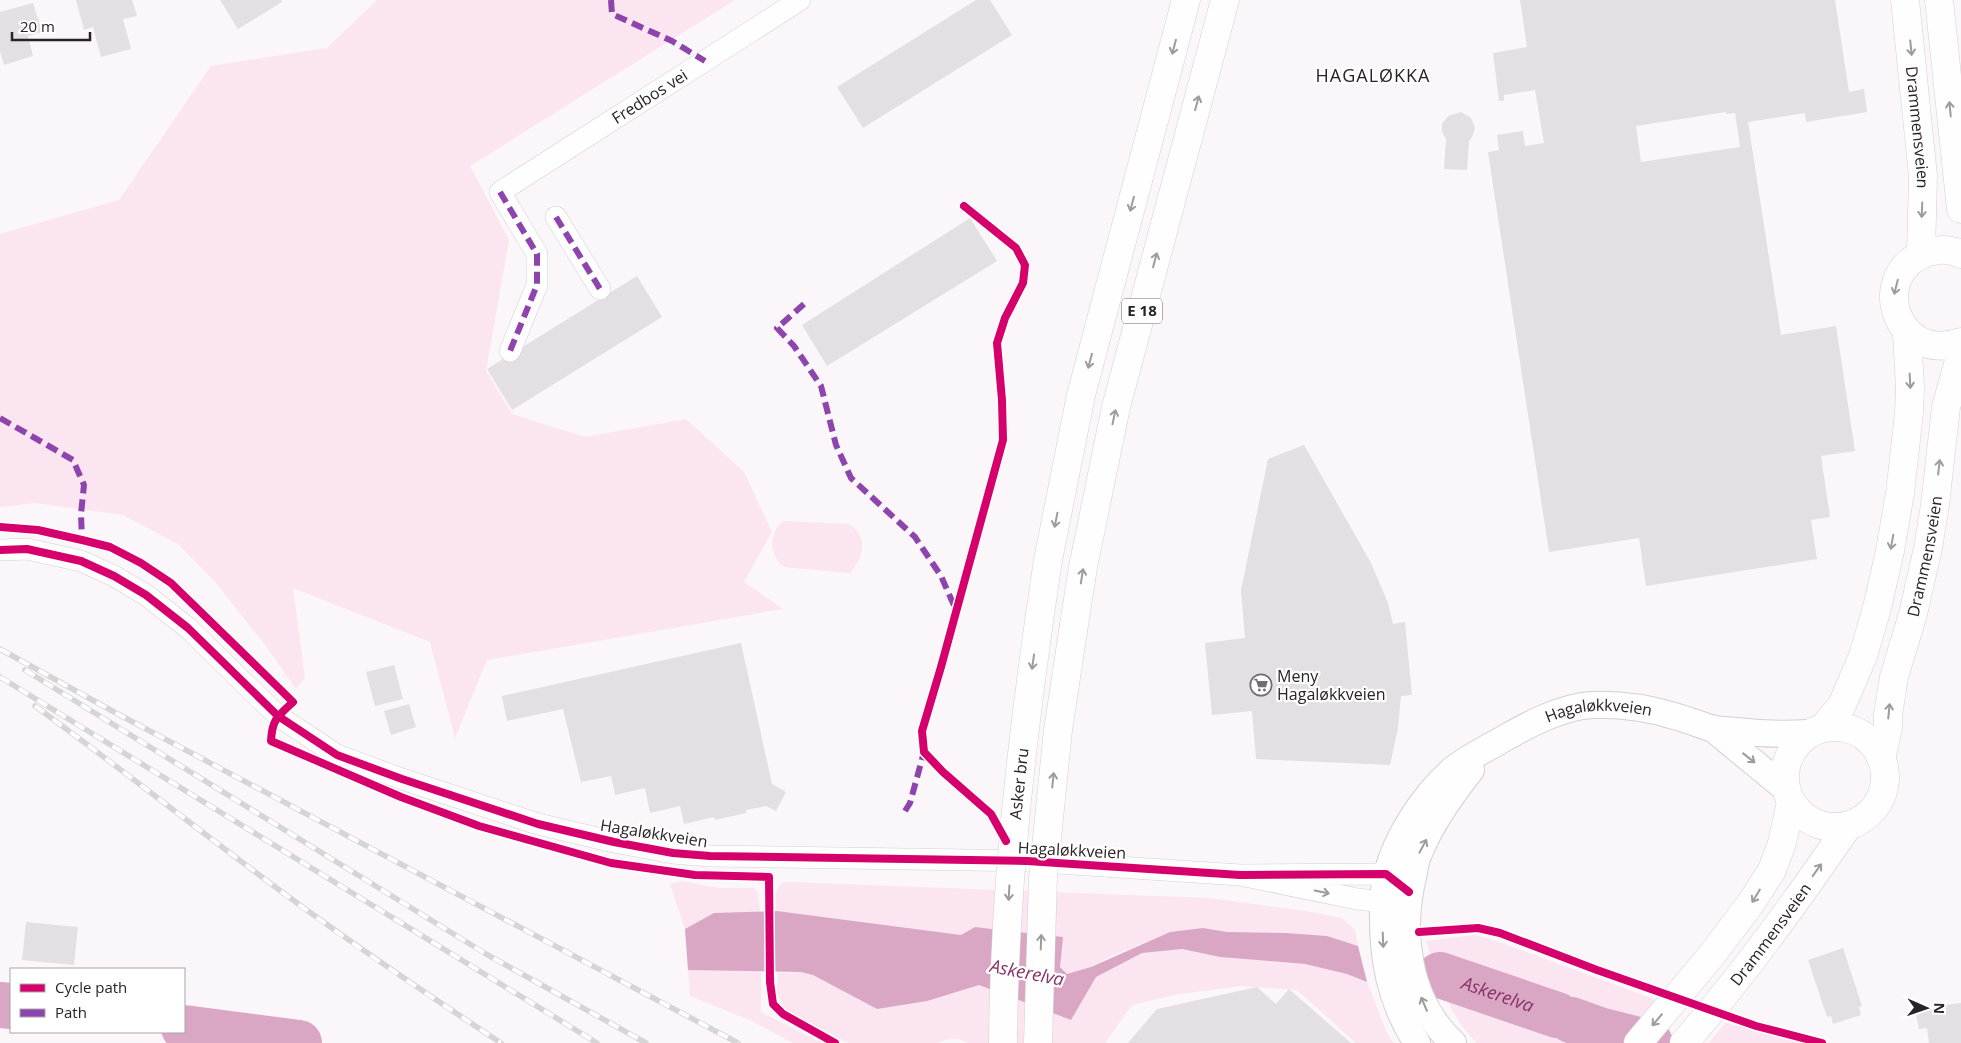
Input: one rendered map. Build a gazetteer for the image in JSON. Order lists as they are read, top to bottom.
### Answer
{
  "streets": {
    "main road": ["Drammensveien", "E 18", "Asker bru"],
    "street": ["Fredbos vei", "Hagaløkkveien"]
  },
  "crossings": [
    ["Drammensveien", "Hagaløkkveien"]
  ],
  "districts": ["HAGALØKKA"],
  "water": ["Askerelva"],
  "places": {
    "supermarket": ["Meny Hagaløkkveien"]
  },
  "legend": ["Cycle path", "Path"],
  "scale_bar": "20 m",
  "north": "right"
}
